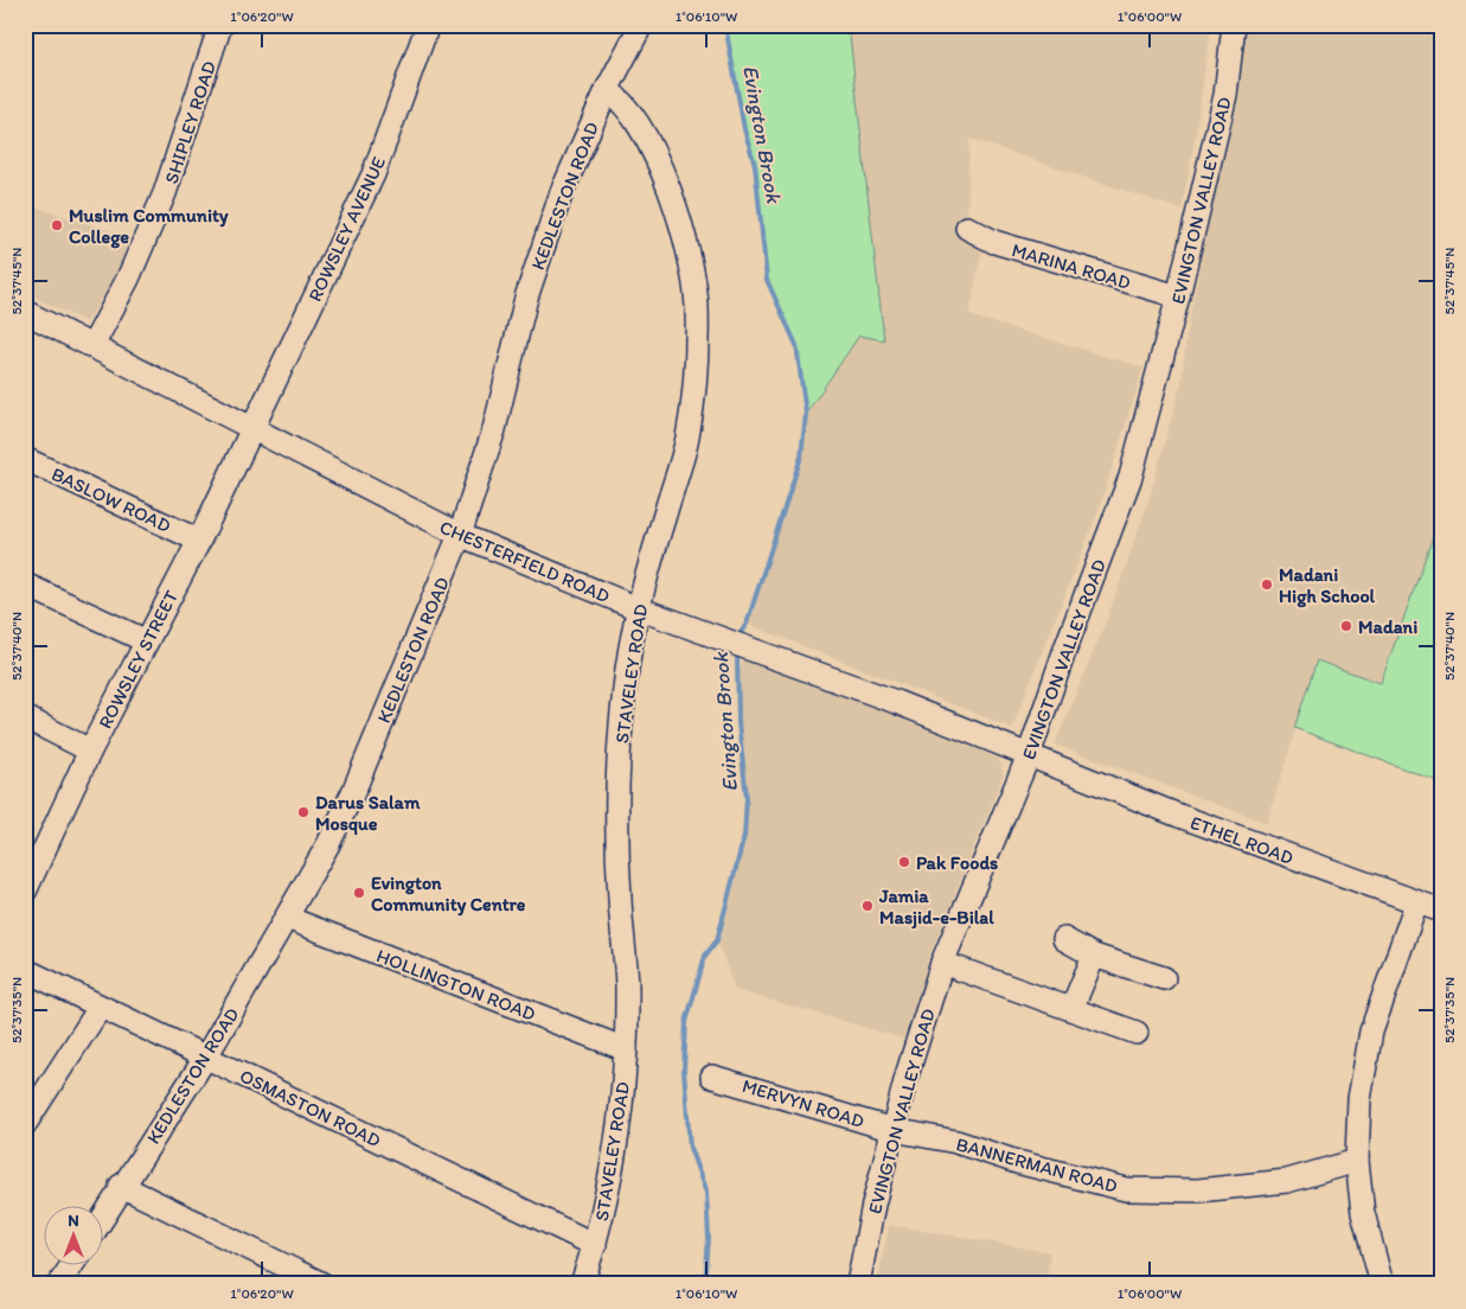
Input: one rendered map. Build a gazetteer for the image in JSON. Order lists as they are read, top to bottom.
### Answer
{
  "streets": {
    "street": [
      "SHIPLEY ROAD",
      "KEDLESTON ROAD",
      "EVINGTON VALLEY ROAD",
      "ROWSLEY AVENUE",
      "MARINA ROAD",
      "BASLOW ROAD",
      "CHESTERFIELD ROAD",
      "ROWSLEY STREET",
      "STAVELEY ROAD",
      "ETHEL ROAD",
      "HOLLINGTON ROAD",
      "MERVYN ROAD",
      "OSMASTON ROAD",
      "BANNERMAN ROAD"
    ]
  },
  "crossings": [
    ["SHIPLEY ROAD", "CHESTERFIELD ROAD"],
    ["KEDLESTON ROAD", "CHESTERFIELD ROAD"],
    ["KEDLESTON ROAD", "STAVELEY ROAD"],
    ["KEDLESTON ROAD", "HOLLINGTON ROAD"],
    ["KEDLESTON ROAD", "OSMASTON ROAD"],
    ["EVINGTON VALLEY ROAD", "MARINA ROAD"],
    ["EVINGTON VALLEY ROAD", "CHESTERFIELD ROAD"],
    ["EVINGTON VALLEY ROAD", "ETHEL ROAD"],
    ["EVINGTON VALLEY ROAD", "MERVYN ROAD"],
    ["EVINGTON VALLEY ROAD", "BANNERMAN ROAD"],
    ["ROWSLEY AVENUE", "CHESTERFIELD ROAD"],
    ["ROWSLEY AVENUE", "ROWSLEY STREET"],
    ["BASLOW ROAD", "ROWSLEY STREET"],
    ["CHESTERFIELD ROAD", "ROWSLEY STREET"],
    ["CHESTERFIELD ROAD", "STAVELEY ROAD"],
    ["CHESTERFIELD ROAD", "ETHEL ROAD"],
    ["STAVELEY ROAD", "HOLLINGTON ROAD"],
    ["STAVELEY ROAD", "OSMASTON ROAD"],
    ["MERVYN ROAD", "BANNERMAN ROAD"]
  ],
  "water": ["Evington Brook"],
  "places": [
    "Muslim Community College",
    "Madani High School",
    "Madani",
    "Darus Salam Mosque",
    "Pak Foods",
    "Evington Community Centre",
    "Jamia Masjid-e-Bilal"
  ],
  "north": "top",
  "coordinates": [
    "1°06'20\"W",
    "1°06'10\"W",
    "1°06'00\"W",
    "52°37'45\"N",
    "52°37'40\"N",
    "52°37'35\"N"
  ]
}
